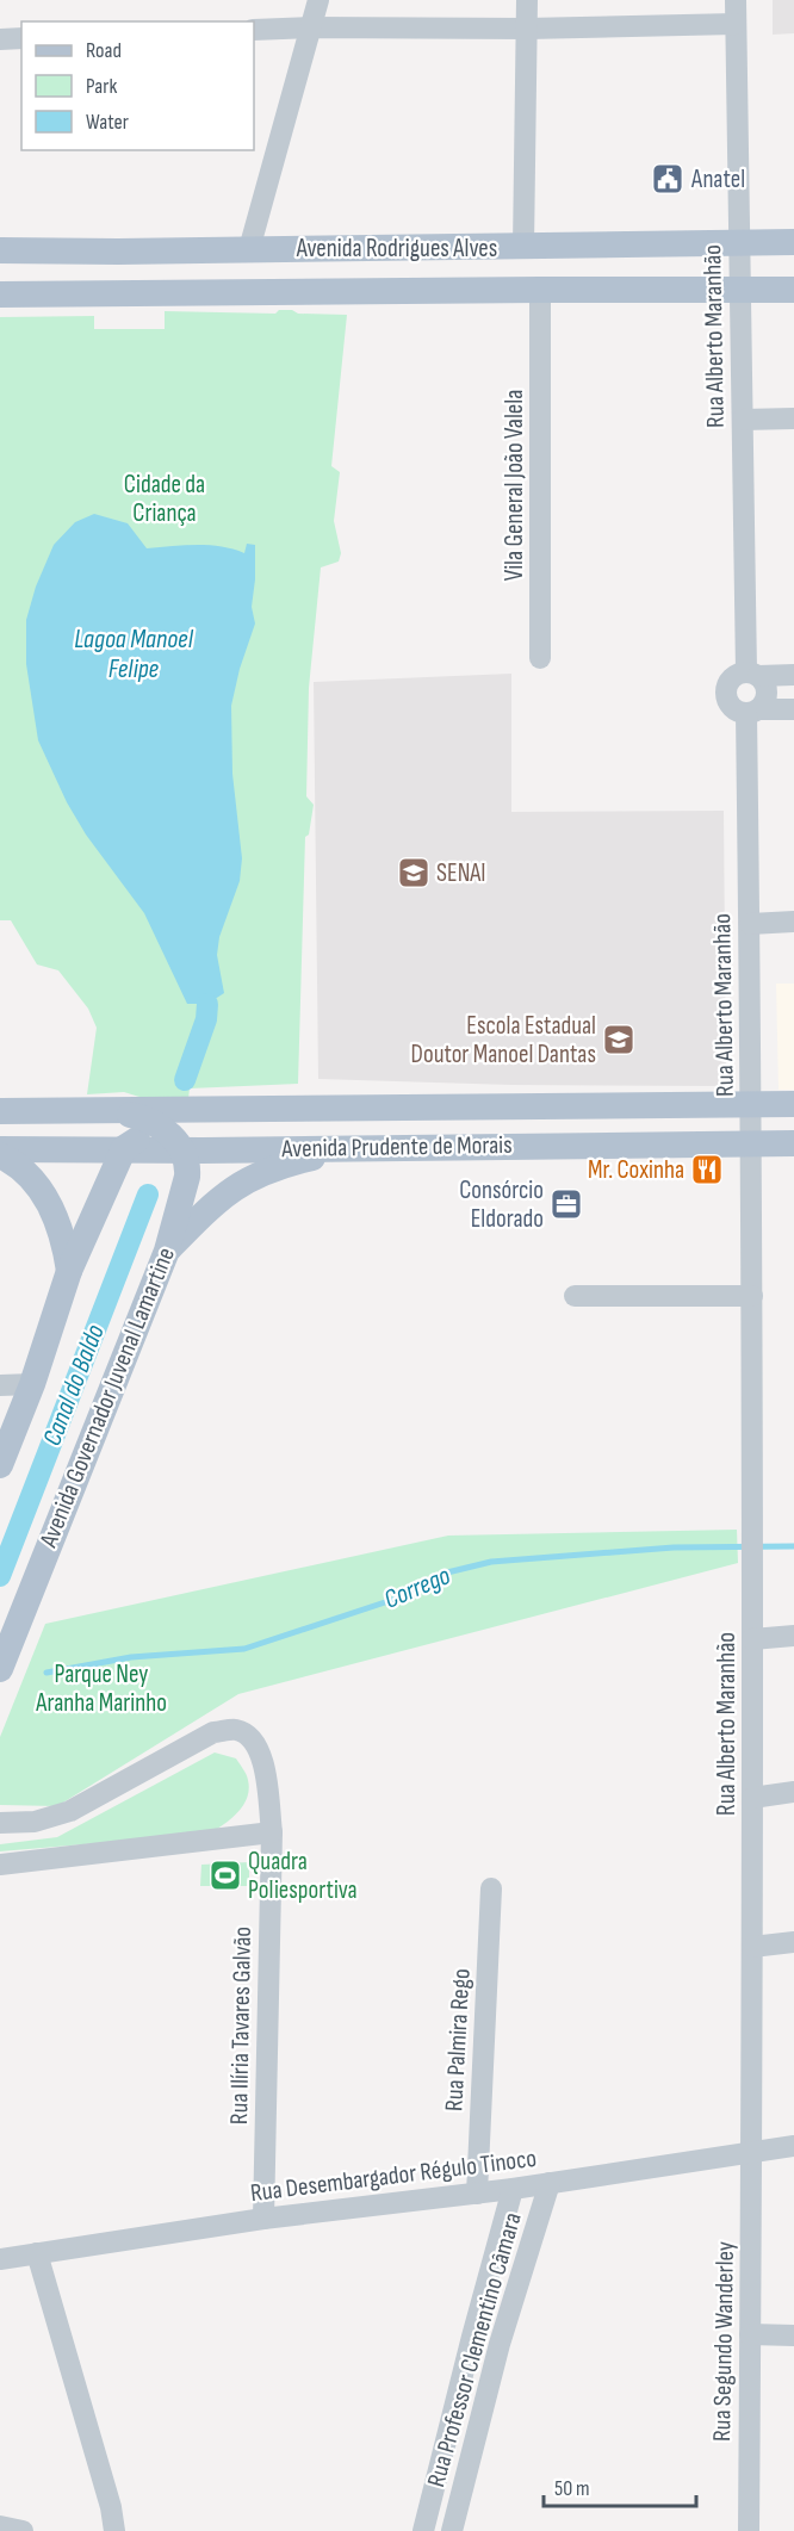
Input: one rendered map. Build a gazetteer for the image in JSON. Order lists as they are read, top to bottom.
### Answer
{
  "streets": {
    "main road": ["Avenida Rodrigues Alves", "Avenida Prudente de Morais", "Avenida Governador Juvenal Lamartine"],
    "street": [
      "Rua Alberto Maranhão",
      "Vila General João Valela",
      "Rua Ilíria Tavares Galvão",
      "Rua Palmira Rego",
      "Rua Desembargador Régulo Tinoco",
      "Rua Segundo Wanderley",
      "Rua Professor Clementino Câmara"
    ]
  },
  "crossings": [
    ["Avenida Rodrigues Alves", "Rua Alberto Maranhão"],
    ["Avenida Rodrigues Alves", "Vila General João Valela"],
    ["Rua Alberto Maranhão", "Avenida Prudente de Morais"],
    ["Rua Alberto Maranhão", "Rua Desembargador Régulo Tinoco"],
    ["Rua Alberto Maranhão", "Rua Segundo Wanderley"],
    ["Avenida Prudente de Morais", "Avenida Governador Juvenal Lamartine"],
    ["Rua Ilíria Tavares Galvão", "Rua Desembargador Régulo Tinoco"],
    ["Rua Palmira Rego", "Rua Desembargador Régulo Tinoco"],
    ["Rua Desembargador Régulo Tinoco", "Rua Segundo Wanderley"],
    ["Rua Desembargador Régulo Tinoco", "Rua Professor Clementino Câmara"]
  ],
  "water": ["Lagoa Manoel Felipe", "Canal do Baldo", "Corrego"],
  "parks": ["Cidade da Criança", "Parque Ney Aranha Marinho"],
  "places": {
    "public building": ["Anatel"],
    "school or university": ["SENAI", "Escola Estadual Doutor Manoel Dantas"],
    "restaurant": ["Mr. Coxinha"],
    "office": ["Consórcio Eldorado"],
    "sports": ["Quadra Poliesportiva"]
  },
  "legend": ["Road", "Park", "Water"],
  "scale_bar": "50 m"
}
